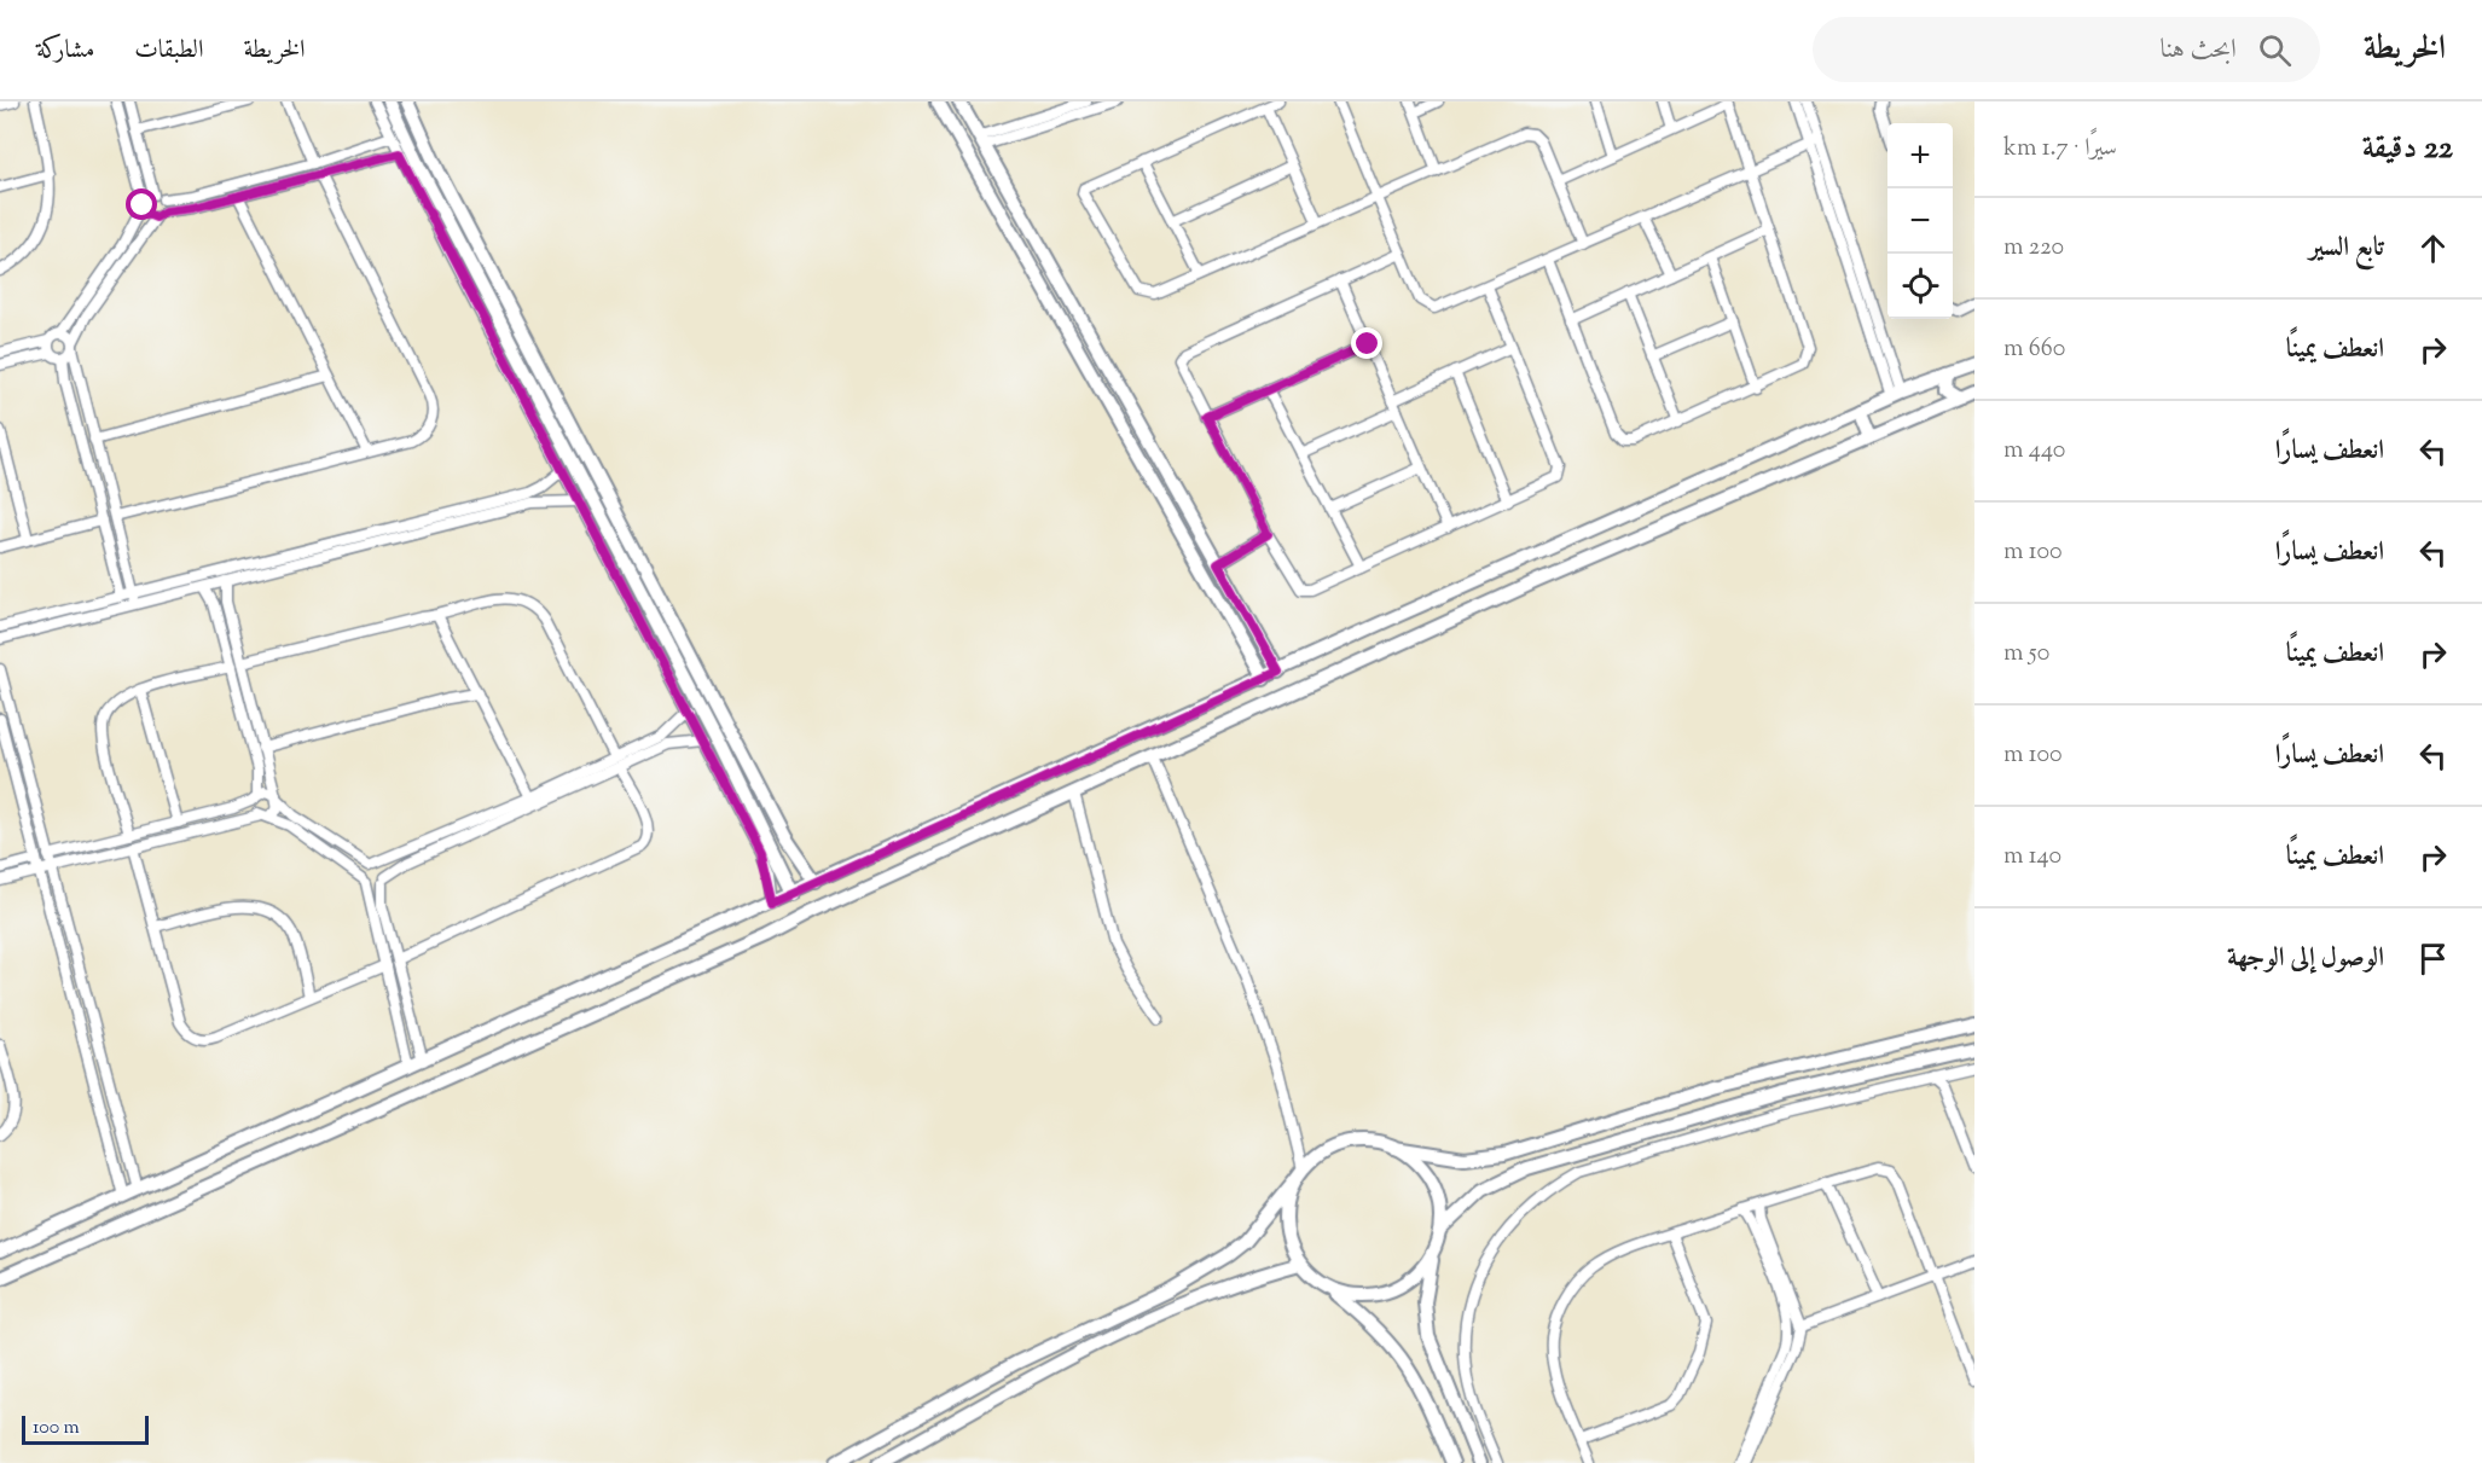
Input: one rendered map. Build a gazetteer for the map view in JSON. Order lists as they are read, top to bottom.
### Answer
{
  "scale_bar": "100 m",
  "page": {
    "header": "الخريطة",
    "search": "ابحث هنا",
    "nav": ["الخريطة", "الطبقات", "مشاركة"],
    "heading": ["22 دقيقة", "سيرًا · 1.7 km"],
    "map_buttons": ["+", "−"],
    "list": [
      ["تابع السير", "220 m"],
      ["انعطف يمينًا", "660 m"],
      ["انعطف يسارًا", "440 m"],
      ["انعطف يسارًا", "100 m"],
      ["انعطف يمينًا", "50 m"],
      ["انعطف يسارًا", "100 m"],
      ["انعطف يمينًا", "140 m"],
      "الوصول إلى الوجهة"
    ],
    "scale": "100 m"
  }
}
